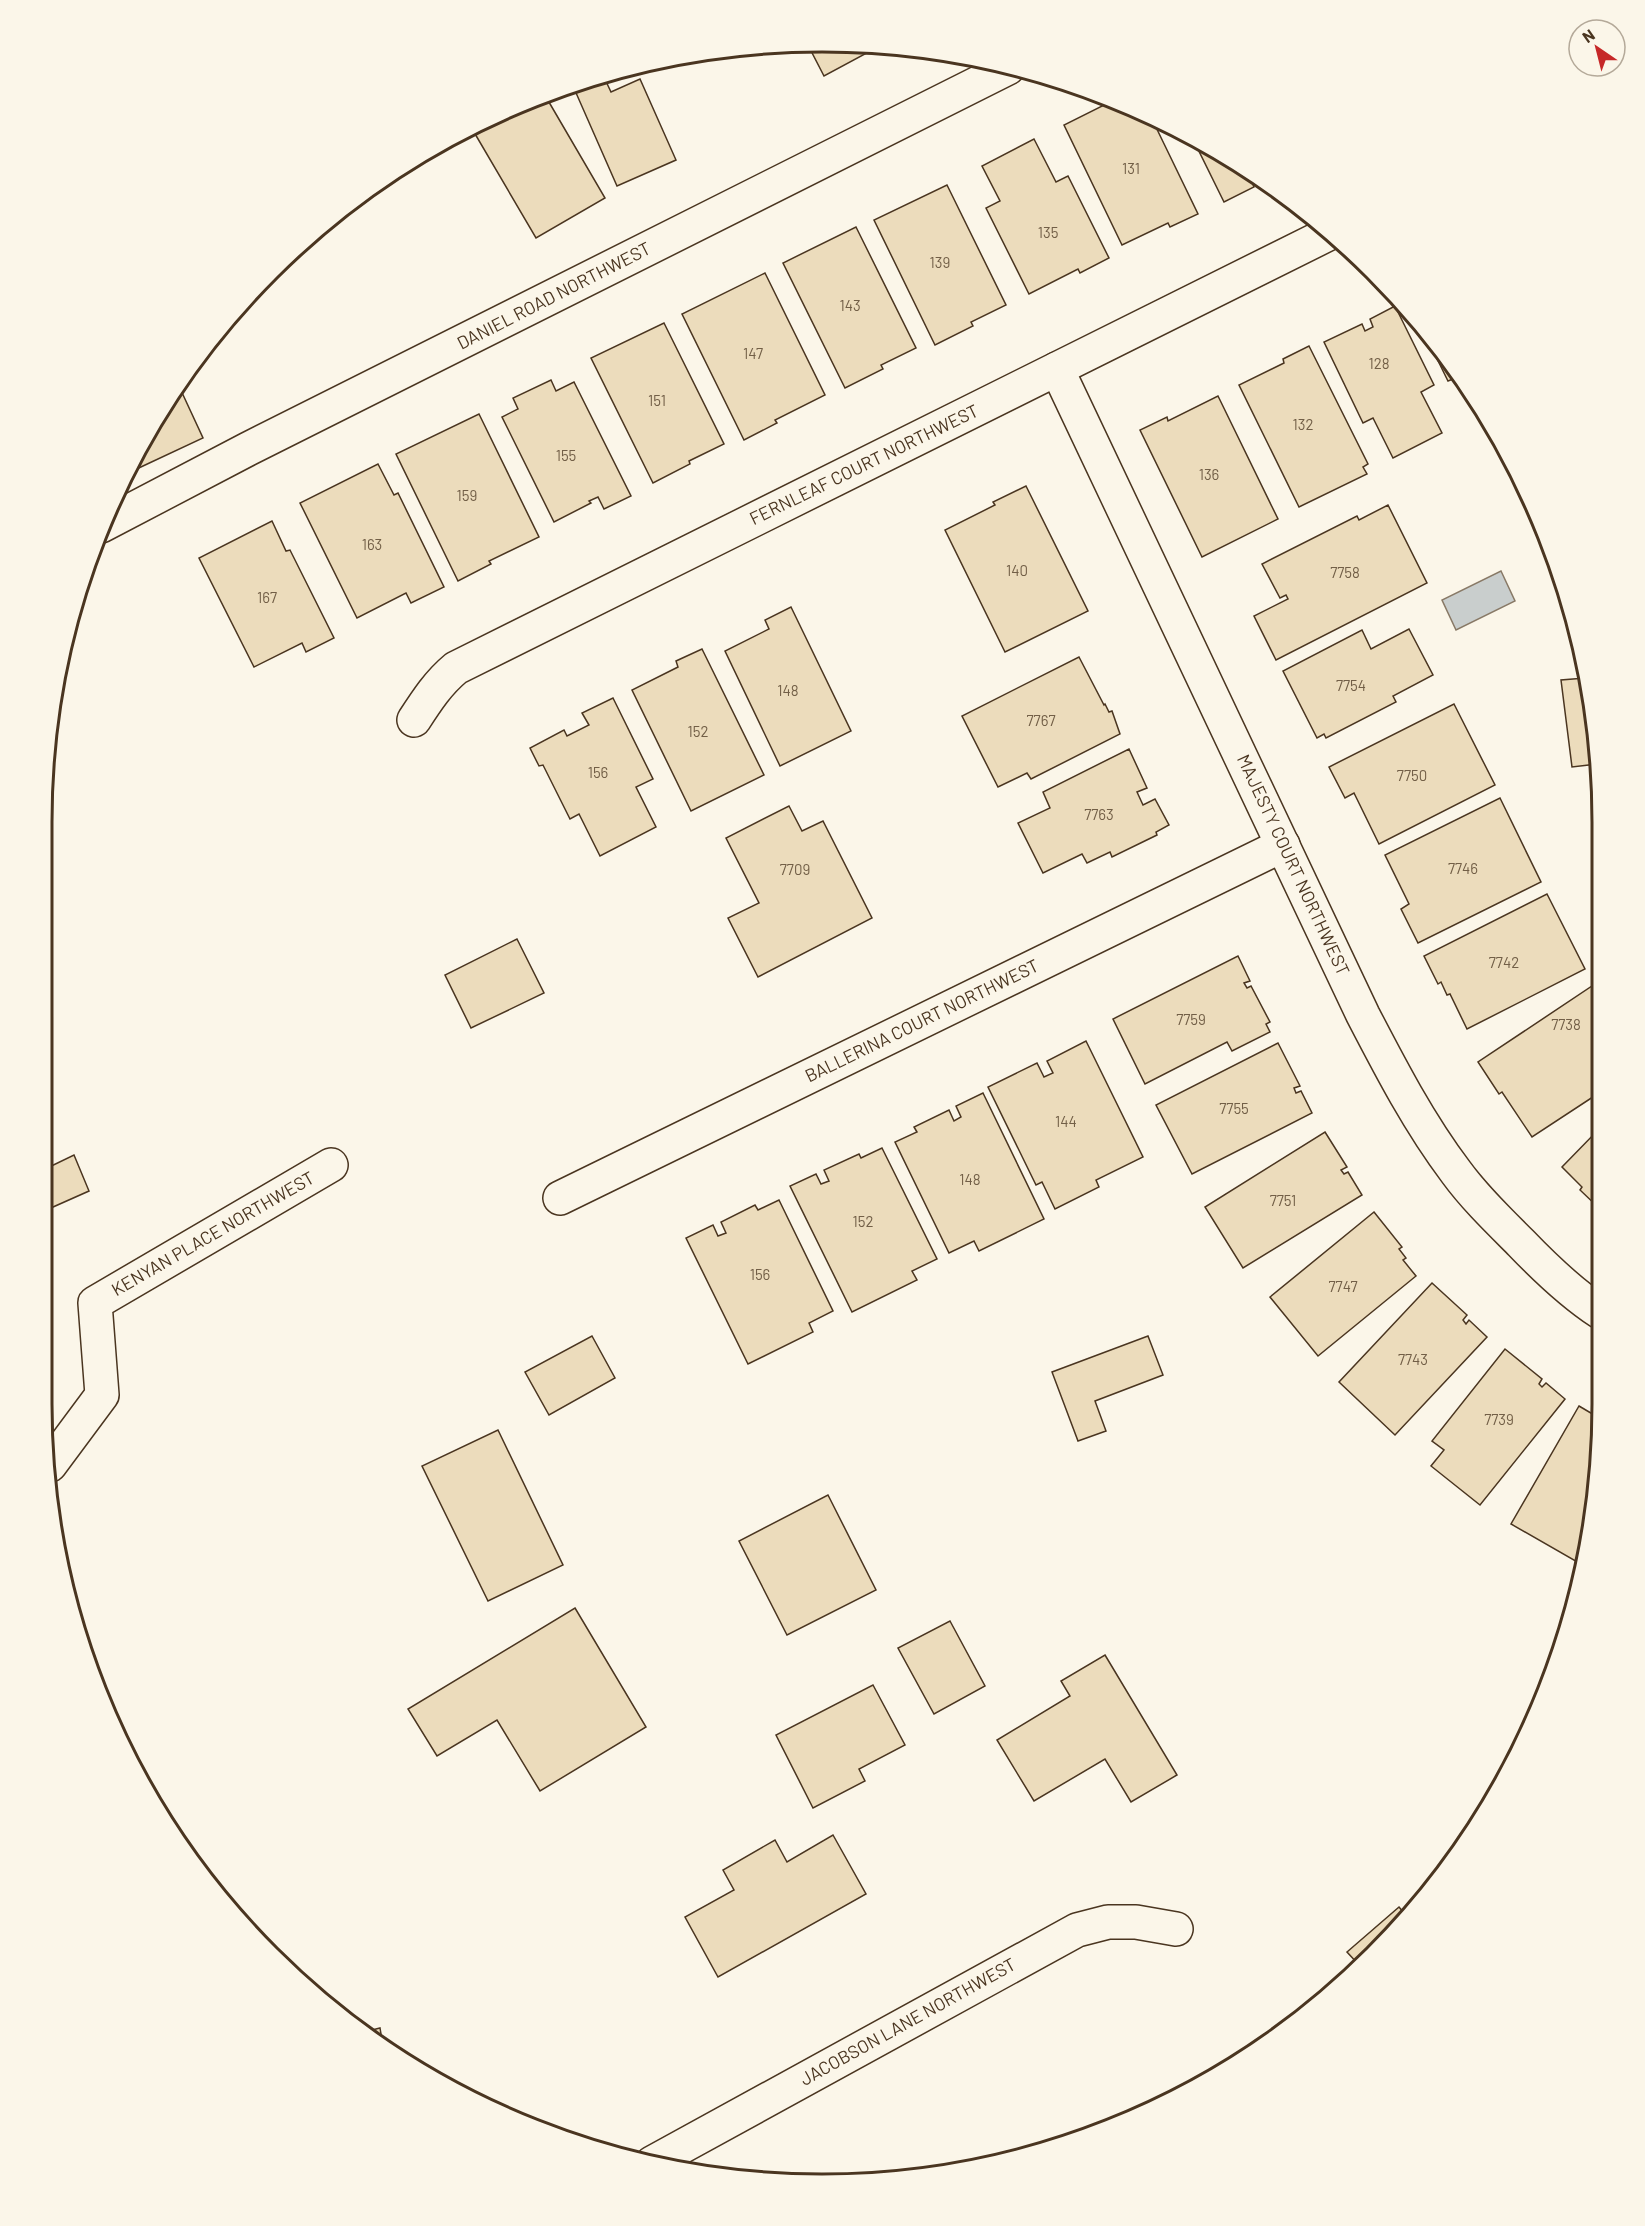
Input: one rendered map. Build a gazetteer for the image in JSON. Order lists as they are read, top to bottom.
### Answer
{
  "streets": {
    "street": [
      "DANIEL ROAD NORTHWEST",
      "FERNLEAF COURT NORTHWEST",
      "MAJESTY COURT NORTHWEST",
      "BALLERINA COURT NORTHWEST",
      "KENYAN PLACE NORTHWEST",
      "JACOBSON LANE NORTHWEST"
    ]
  },
  "crossings": [
    ["FERNLEAF COURT NORTHWEST", "MAJESTY COURT NORTHWEST"],
    ["MAJESTY COURT NORTHWEST", "BALLERINA COURT NORTHWEST"]
  ],
  "house_numbers": [
    "131",
    "135",
    "139",
    "143",
    "147",
    "128",
    "151",
    "132",
    "155",
    "136",
    "159",
    "163",
    "140",
    "7758",
    "167",
    "7754",
    "148",
    "7767",
    "152",
    "156",
    "7750",
    "7763",
    "7746",
    "7709",
    "7742",
    "7759",
    "7738",
    "7755",
    "144",
    "148",
    "7751",
    "152",
    "156",
    "7747",
    "7743",
    "7739"
  ],
  "north": "top left"
}
